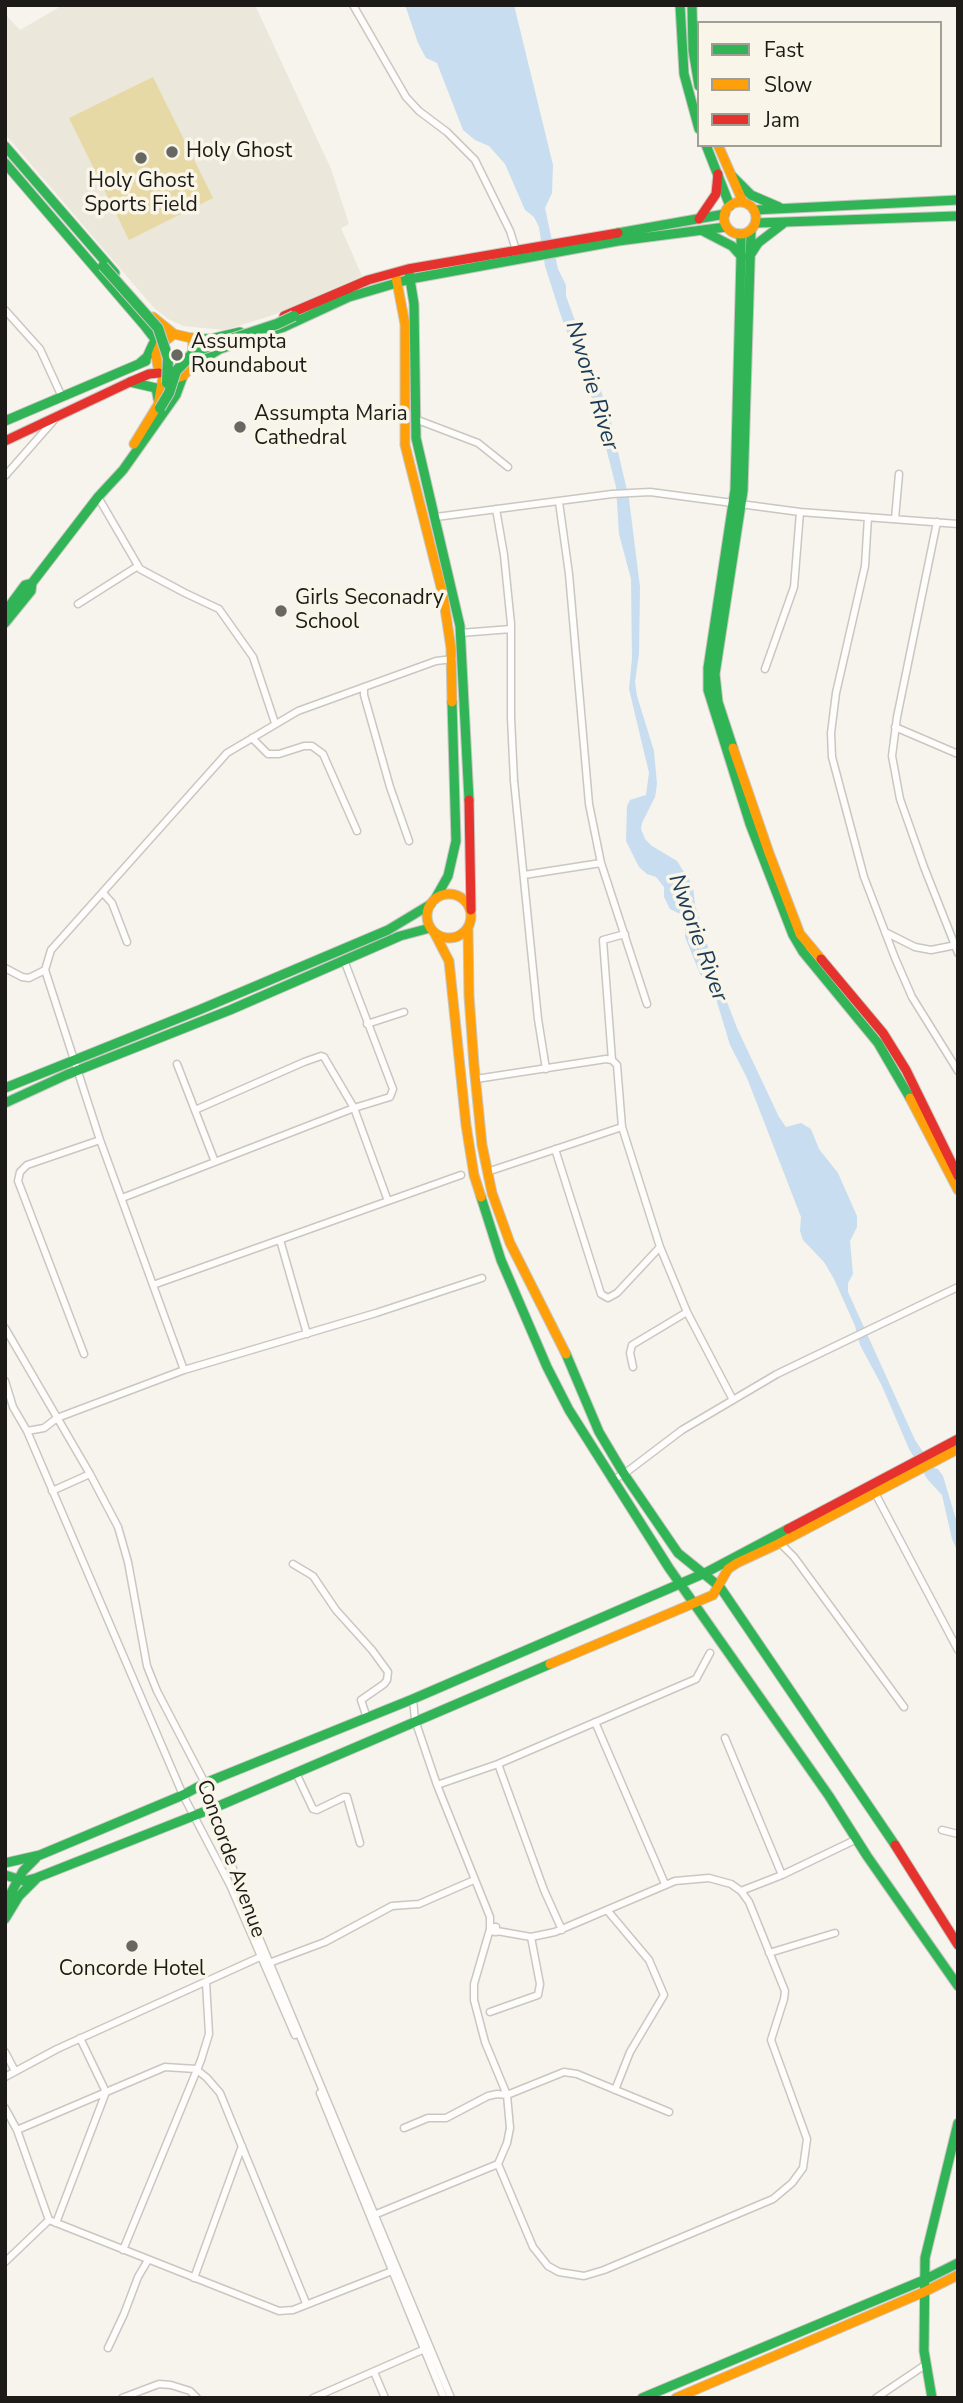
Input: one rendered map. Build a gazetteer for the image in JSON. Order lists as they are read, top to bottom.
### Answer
{
  "streets": {
    "street": ["Concorde Avenue"]
  },
  "water": ["Nworie River"],
  "places": [
    "Holy Ghost",
    "Holy Ghost Sports Field",
    "Assumpta Roundabout",
    "Assumpta Maria Cathedral",
    "Girls Seconadry School",
    "Concorde Hotel"
  ],
  "legend": ["Fast", "Slow", "Jam"]
}
